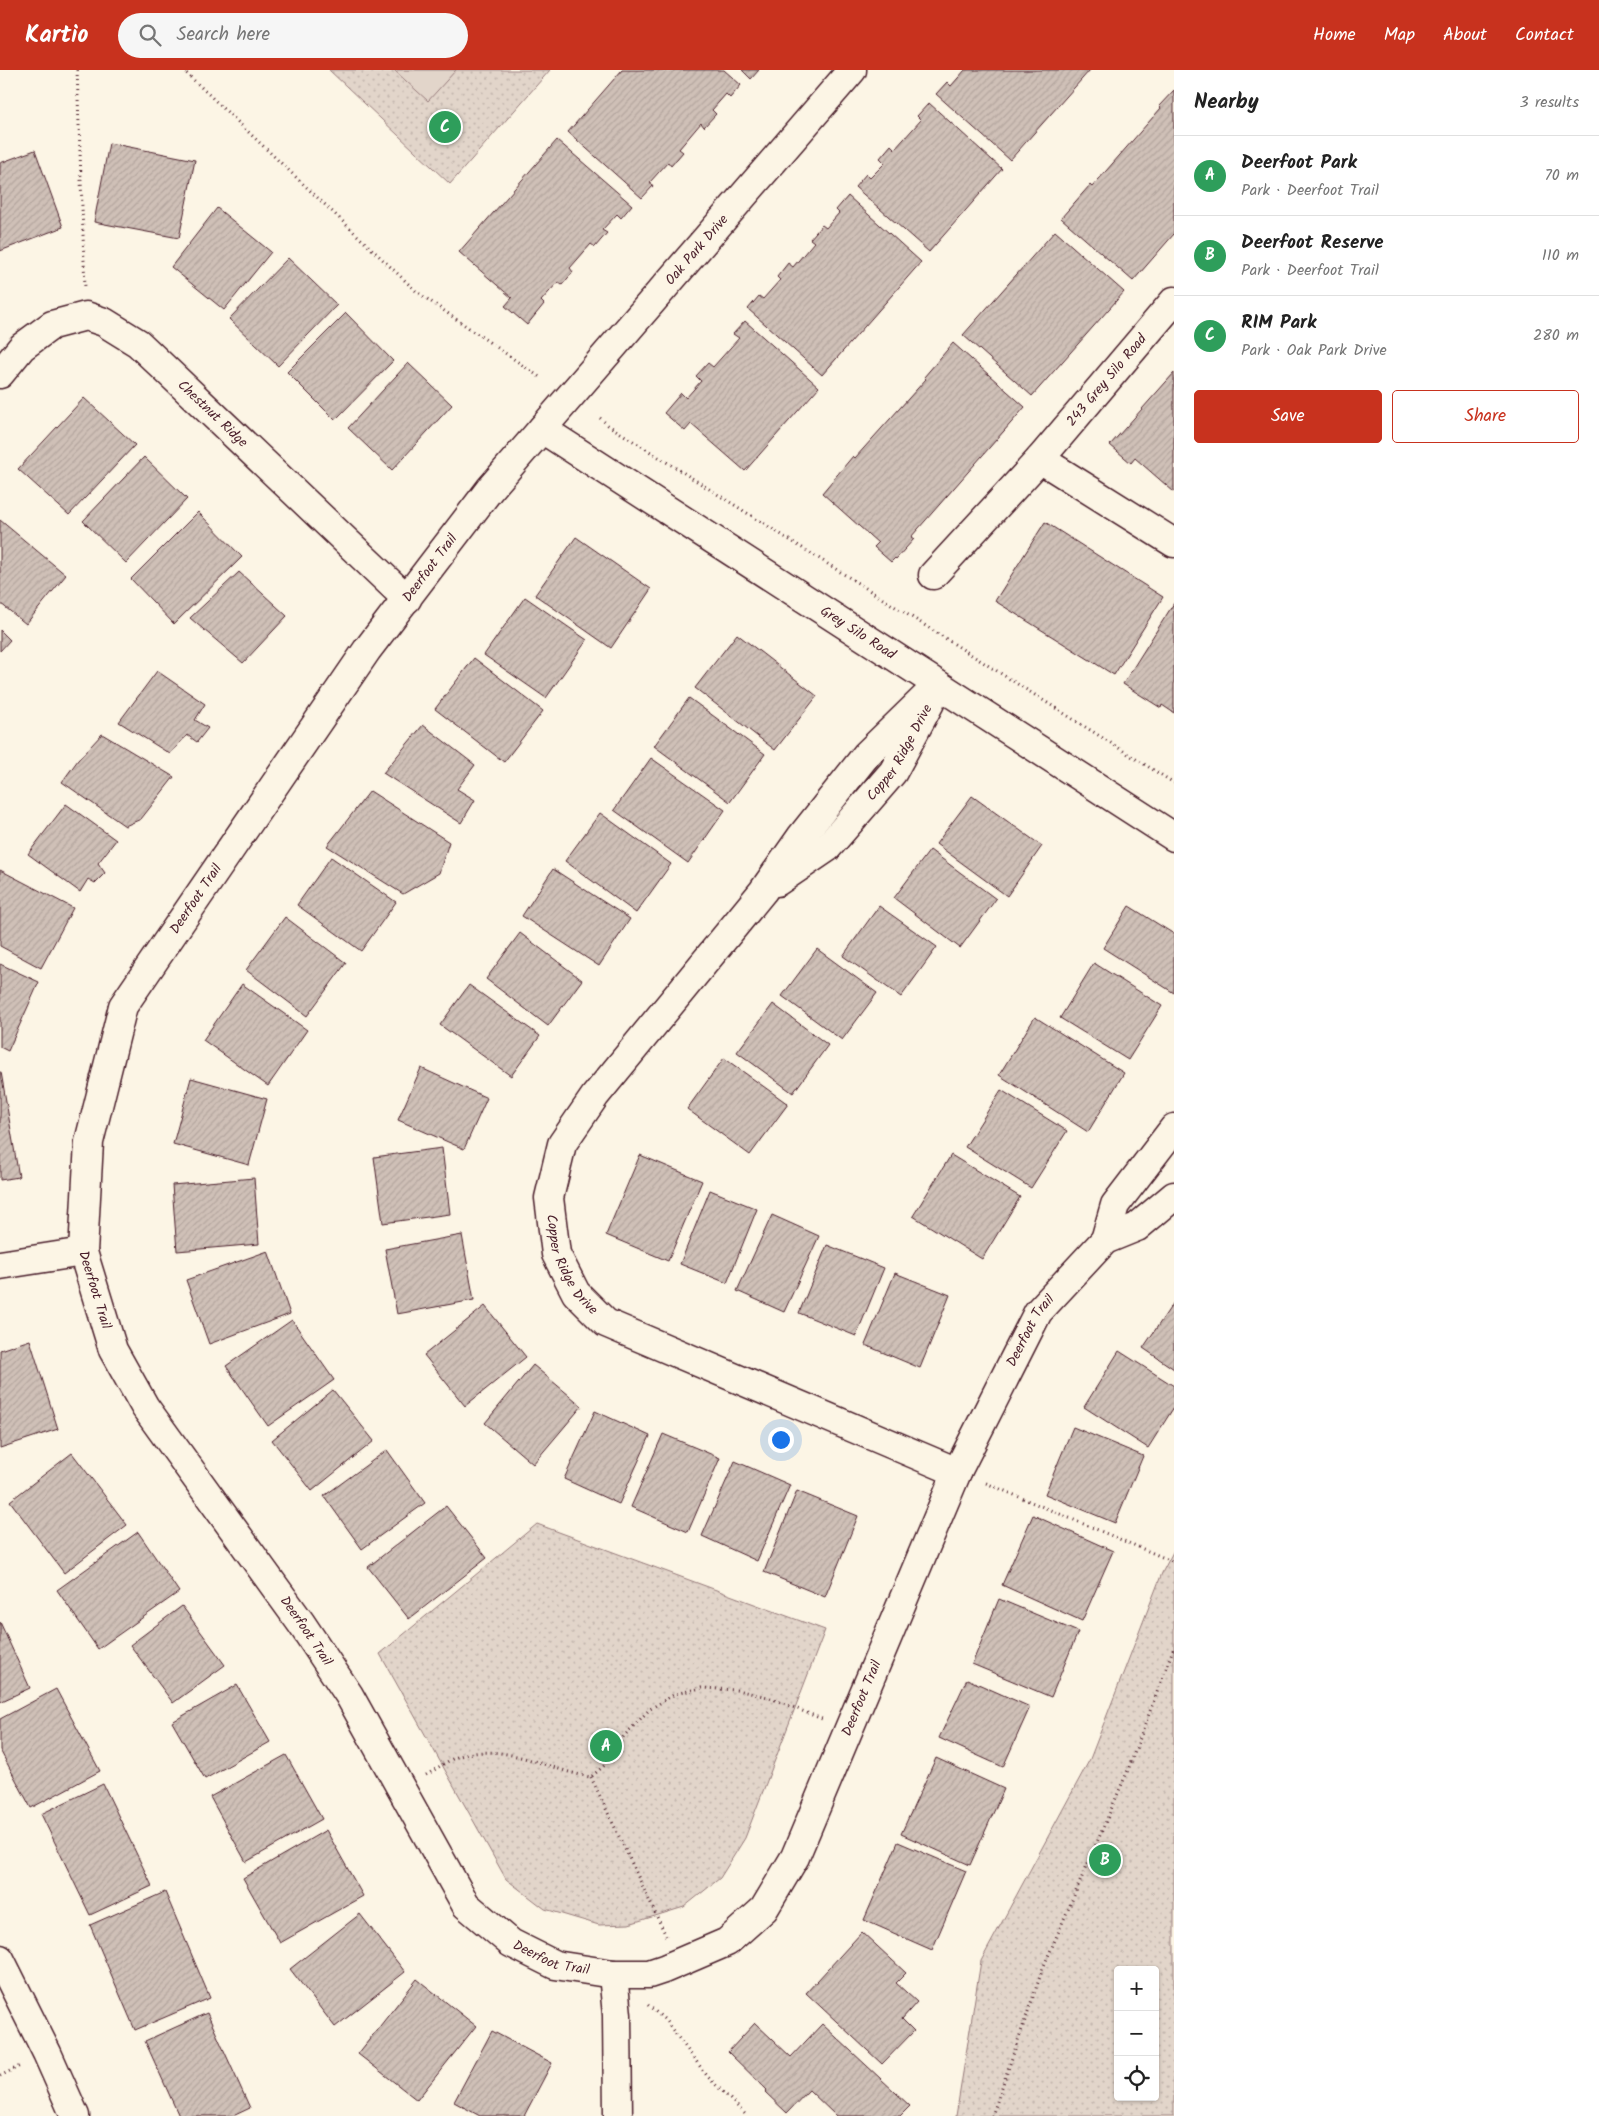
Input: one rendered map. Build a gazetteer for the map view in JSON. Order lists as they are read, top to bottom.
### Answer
{
  "streets": {
    "street": [
      "Oak Park Drive",
      "243 Grey Silo Road",
      "Chestnut Ridge",
      "Deerfoot Trail",
      "Grey Silo Road",
      "Copper Ridge Drive"
    ]
  },
  "crossings": [
    ["Oak Park Drive", "Deerfoot Trail"],
    ["Oak Park Drive", "Grey Silo Road"],
    ["Chestnut Ridge", "Deerfoot Trail"],
    ["Deerfoot Trail", "Grey Silo Road"],
    ["Deerfoot Trail", "Copper Ridge Drive"],
    ["Grey Silo Road", "Copper Ridge Drive"]
  ],
  "page": {
    "header": "Kartio",
    "search": "Search here",
    "nav": [
      "Home",
      "Map",
      "About",
      "Contact"
    ],
    "heading": ["Nearby", "3 results"],
    "pins": ["C", "A", "B"],
    "list": [
      {
        "mark": "A",
        "name": "Deerfoot Park",
        "note": "Park · Deerfoot Trail",
        "value": "70 m"
      },
      {
        "mark": "B",
        "name": "Deerfoot Reserve",
        "note": "Park · Deerfoot Trail",
        "value": "110 m"
      },
      {
        "mark": "C",
        "name": "RIM Park",
        "note": "Park · Oak Park Drive",
        "value": "280 m"
      }
    ],
    "buttons": ["Save", "Share"],
    "map_buttons": ["+", "−"]
  }
}
